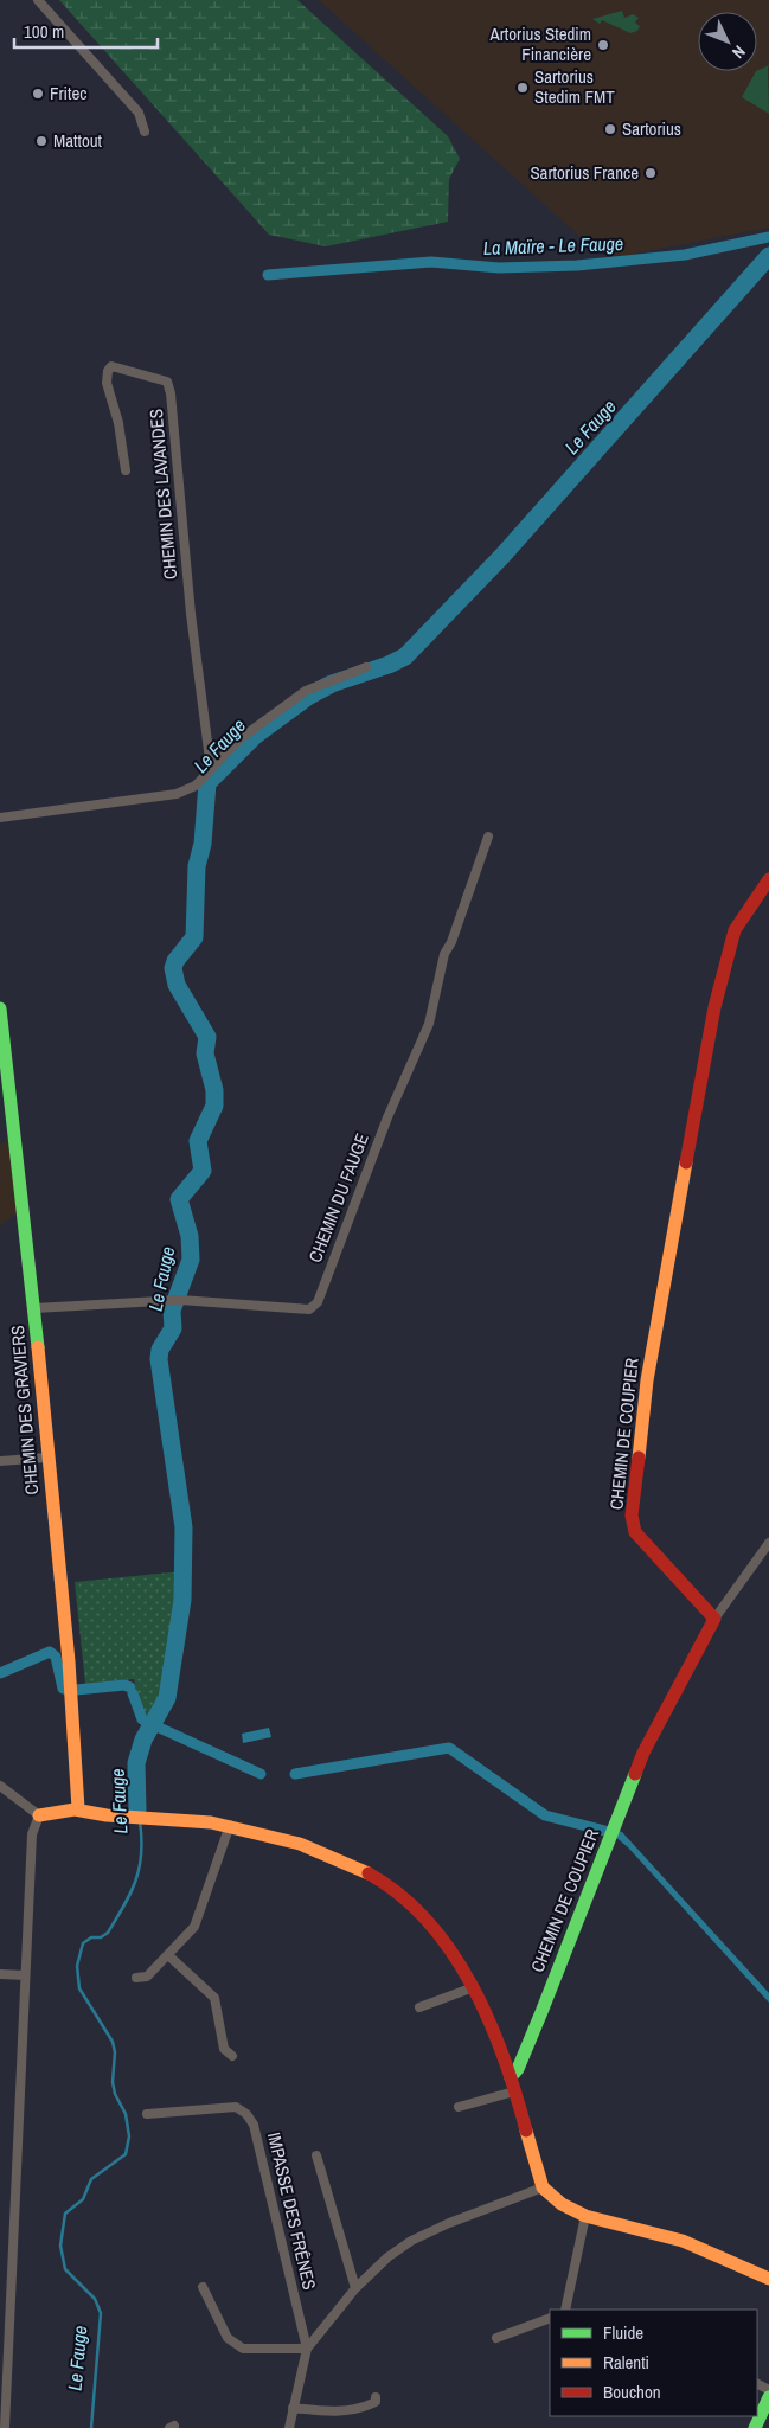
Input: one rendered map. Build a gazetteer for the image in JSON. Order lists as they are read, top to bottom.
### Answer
{
  "streets": {
    "street": [
      "CHEMIN DES LAVANDES",
      "CHEMIN DU FAUGE",
      "CHEMIN DES GRAVIERS",
      "CHEMIN DE COUPIER",
      "IMPASSE DES FRÊNES"
    ]
  },
  "crossings": [
    ["CHEMIN DU FAUGE", "CHEMIN DES GRAVIERS"]
  ],
  "water": ["La Maïre - Le Fauge", "Le Fauge"],
  "places": [
    "Artorius Stedim Financière",
    "Sartorius Stedim FMT",
    "Fritec",
    "Sartorius",
    "Mattout",
    "Sartorius France"
  ],
  "legend": ["Fluide", "Ralenti", "Bouchon"],
  "scale_bar": "100 m",
  "north": "bottom right"
}
